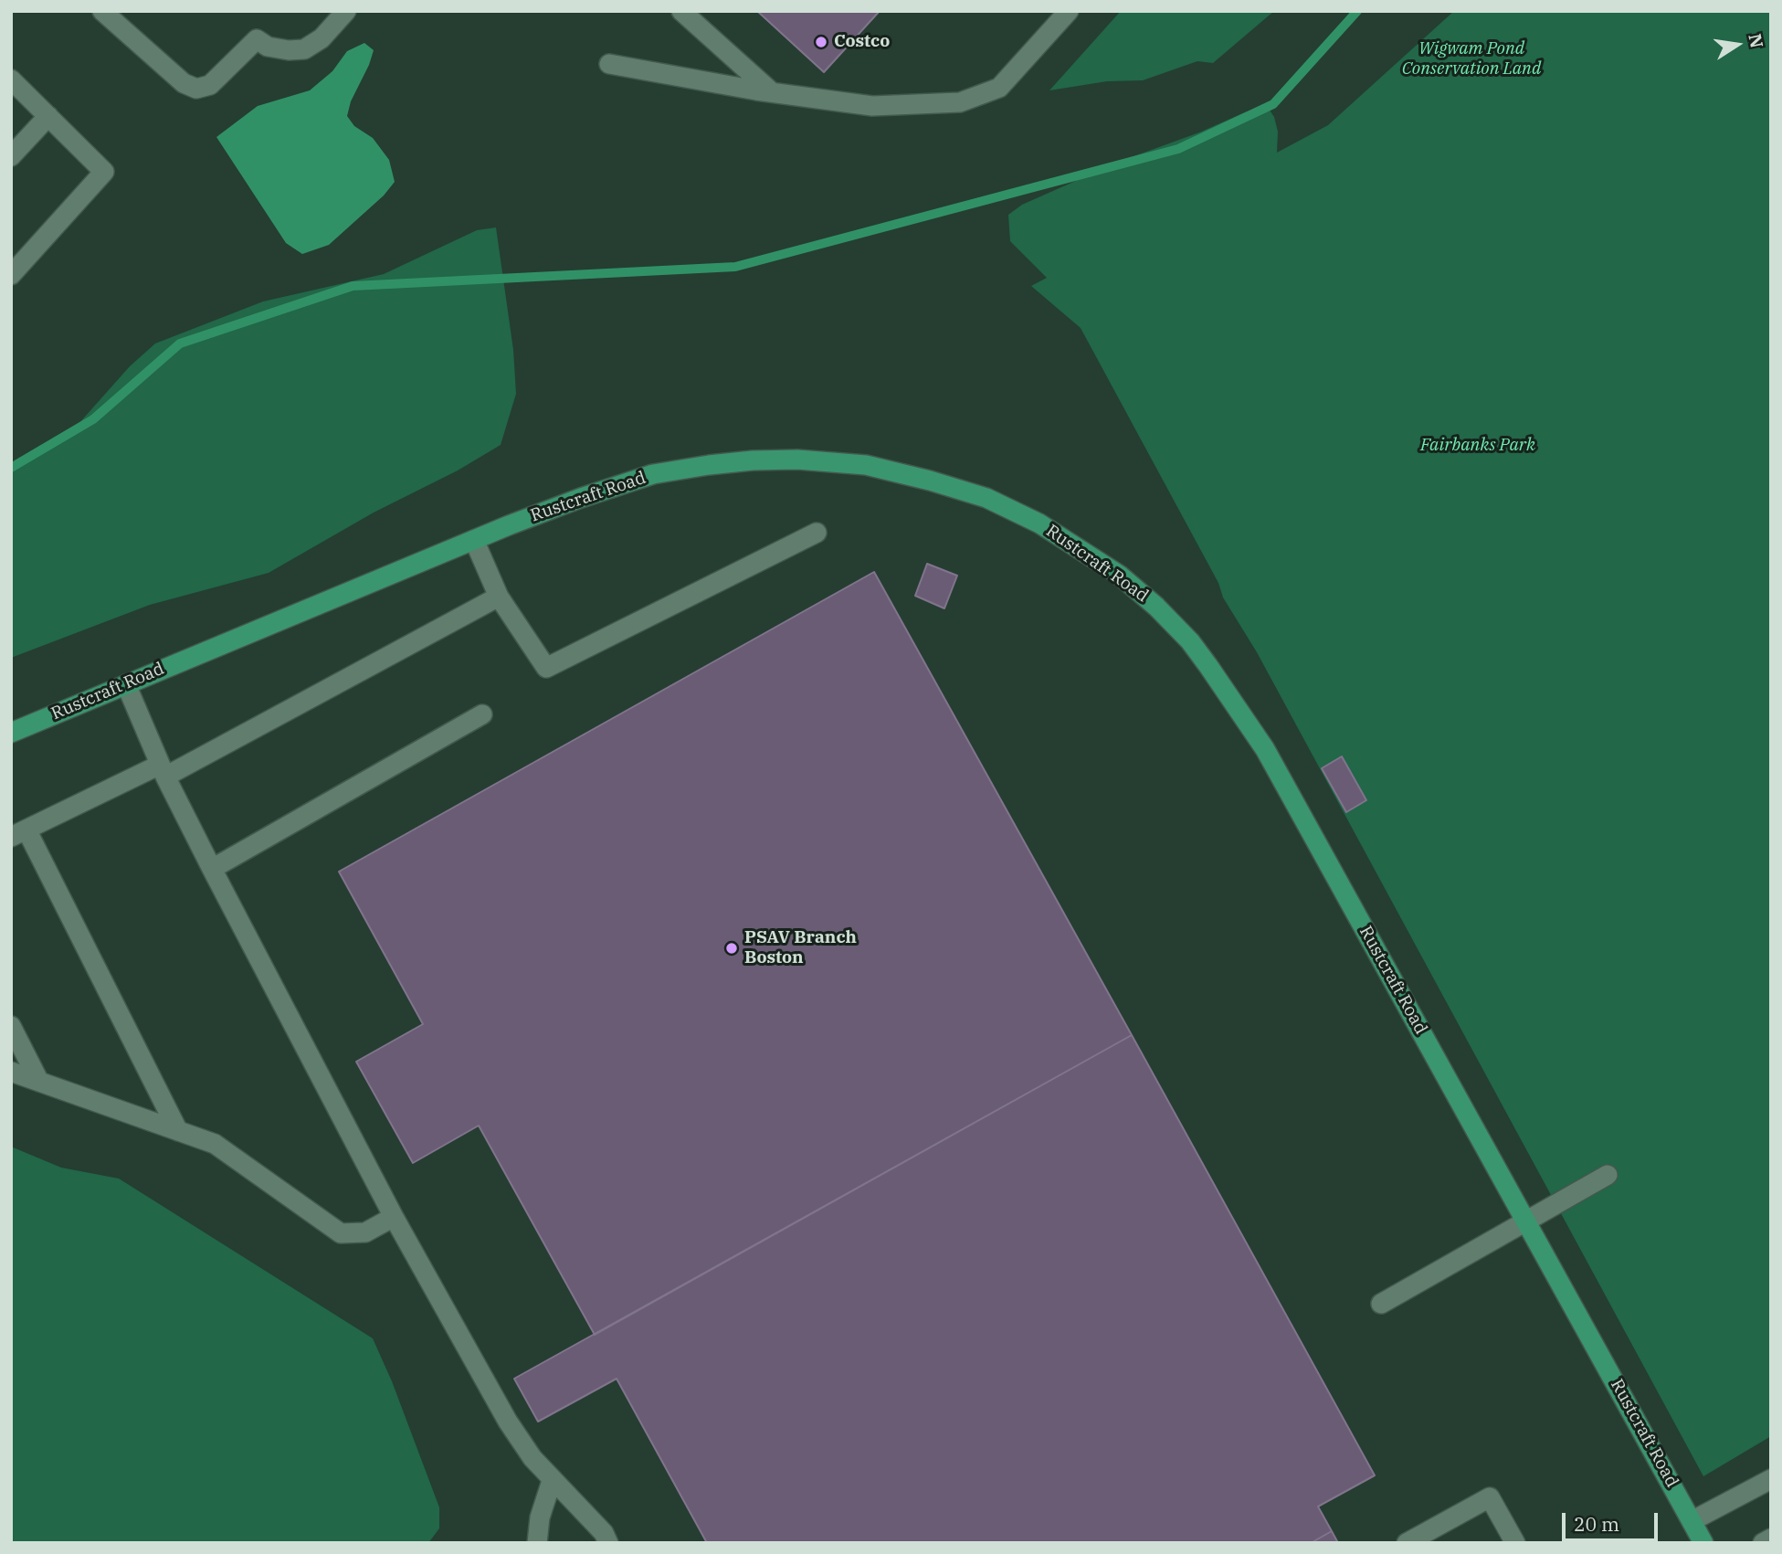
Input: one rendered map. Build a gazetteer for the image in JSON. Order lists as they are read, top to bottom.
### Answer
{
  "streets": {
    "main road": ["Rustcraft Road"]
  },
  "parks": ["Wigwam Pond Conservation Land", "Fairbanks Park"],
  "places": ["Costco", "PSAV Branch Boston"],
  "scale_bar": "20 m",
  "north": "right"
}
